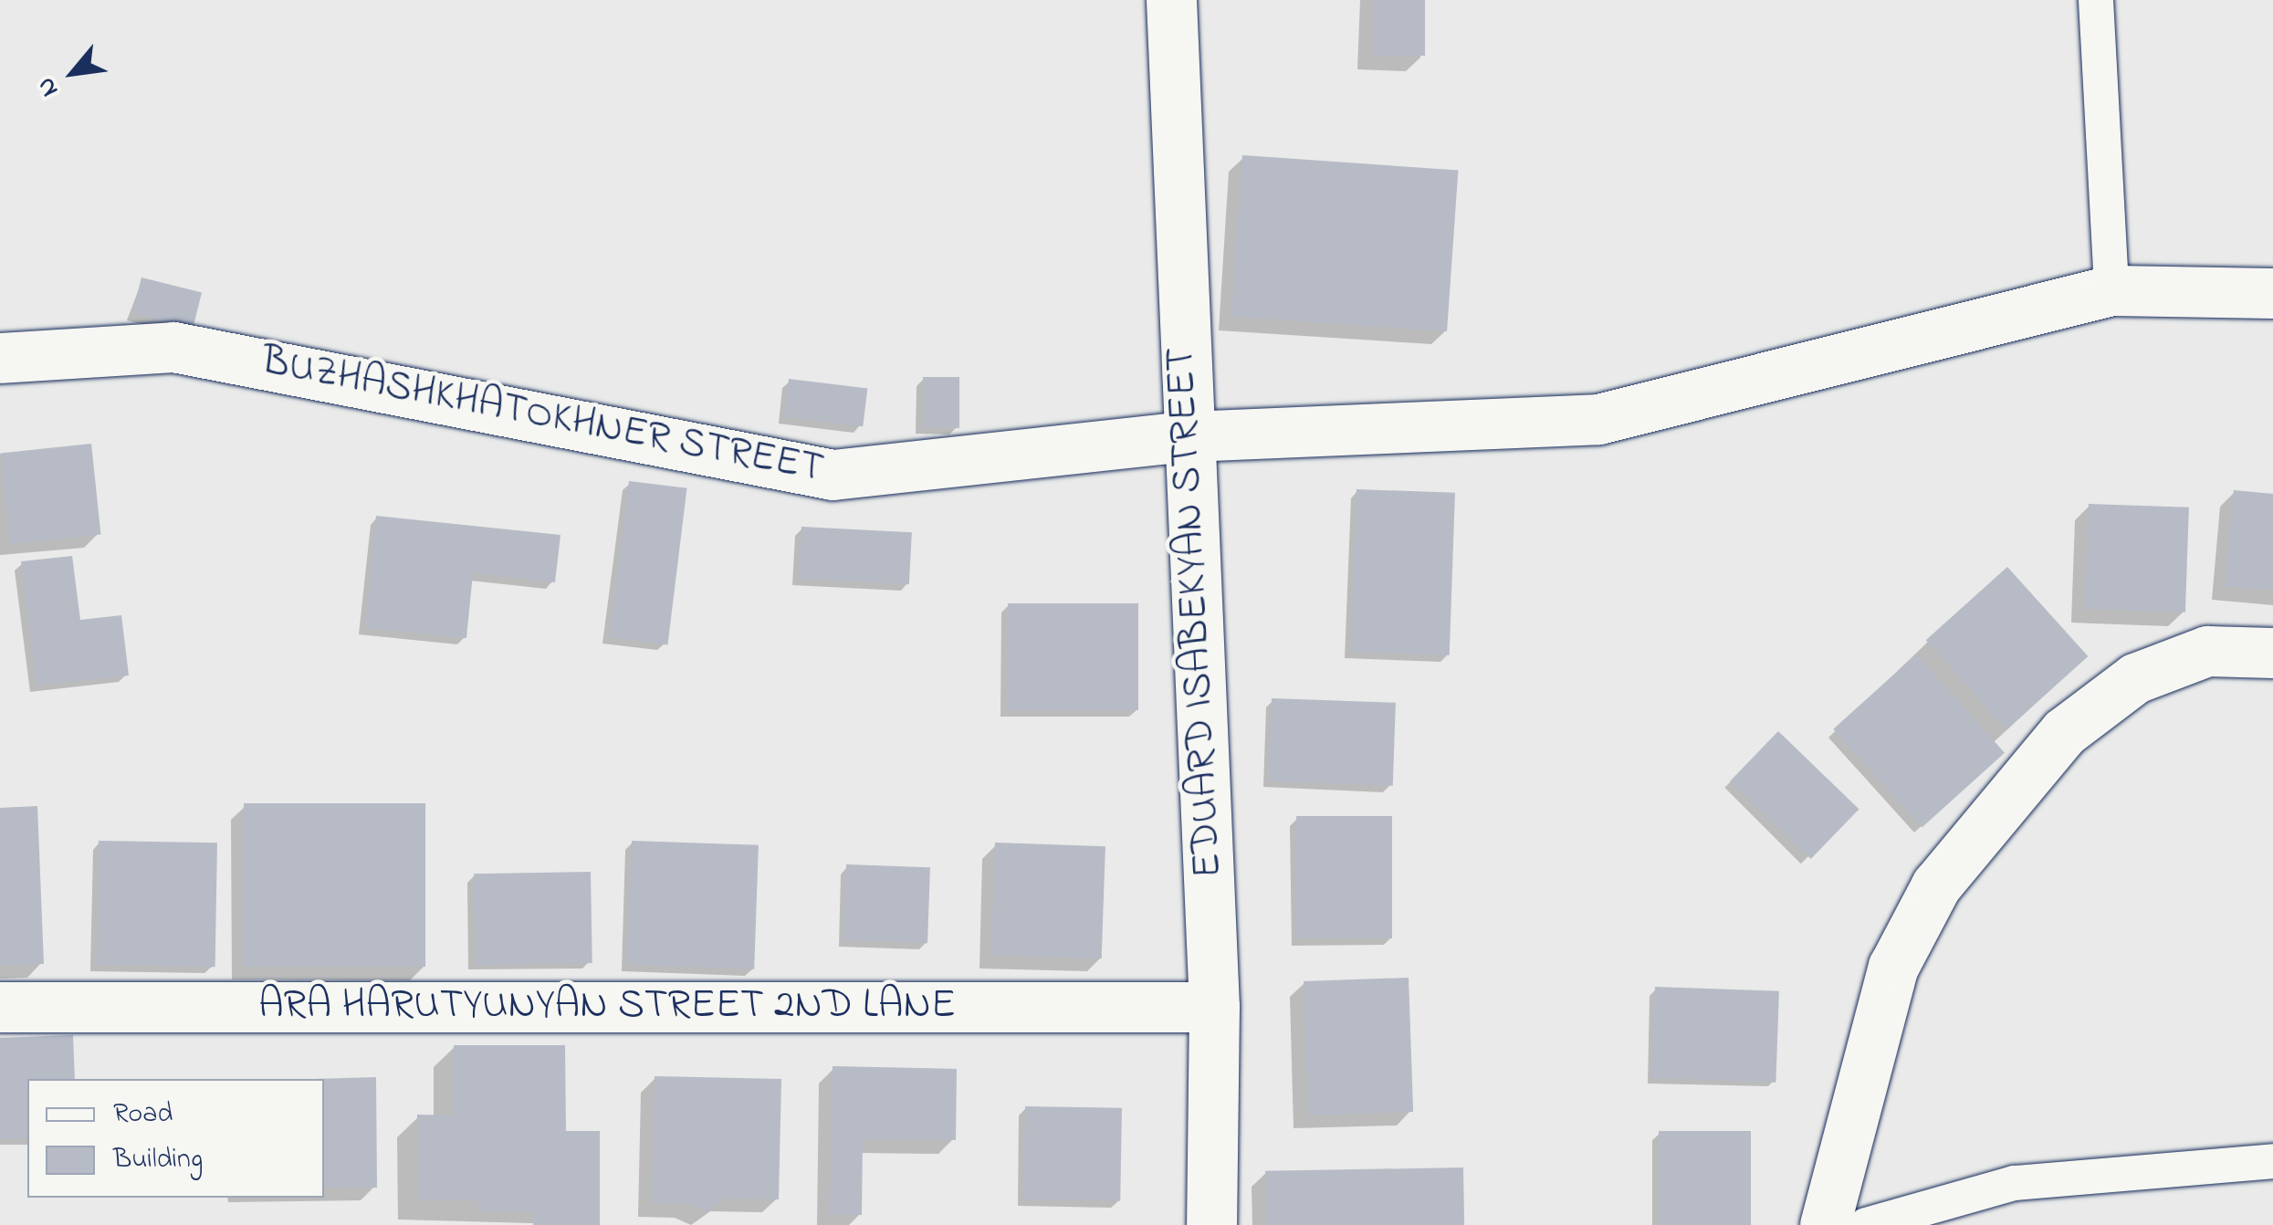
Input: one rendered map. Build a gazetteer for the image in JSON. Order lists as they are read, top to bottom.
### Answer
{
  "streets": {
    "street": ["BUZHASHKHATOKHNER STREET", "EDUARD ISABEKYAN STREET", "ARA HARUTYUNYAN STREET 2ND LANE"]
  },
  "crossings": [
    ["BUZHASHKHATOKHNER STREET", "EDUARD ISABEKYAN STREET"],
    ["EDUARD ISABEKYAN STREET", "ARA HARUTYUNYAN STREET 2ND LANE"]
  ],
  "legend": ["Road", "Building"],
  "north": "bottom left"
}
